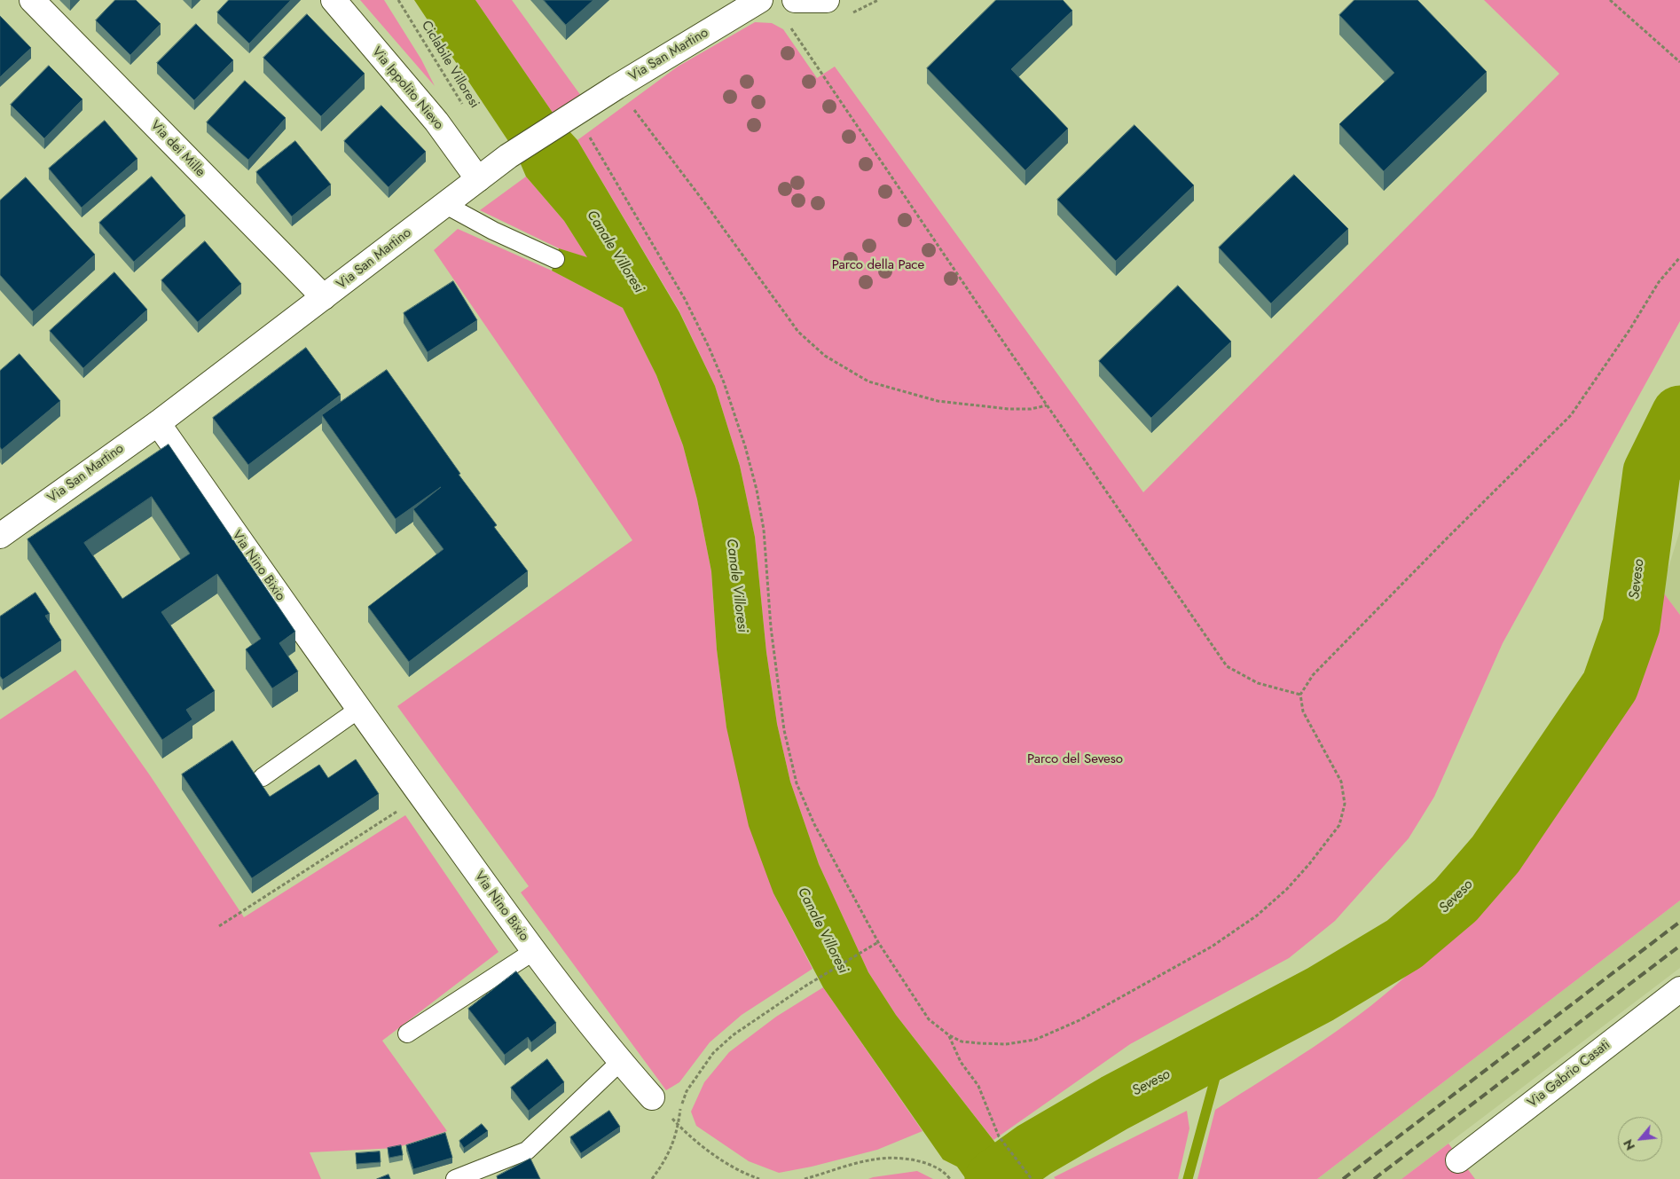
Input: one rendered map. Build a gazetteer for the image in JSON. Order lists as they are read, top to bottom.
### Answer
{
  "streets": {
    "street": [
      "Via San Martino",
      "Via Ippolito Nievo",
      "Via dei Mille",
      "Via Nino Bixio",
      "Via Gabrio Casati"
    ],
    "path": ["Ciclabile Villoresi"]
  },
  "crossings": [
    ["Via San Martino", "Via Ippolito Nievo"],
    ["Via San Martino", "Via dei Mille"],
    ["Via San Martino", "Via Nino Bixio"]
  ],
  "water": ["Canale Villoresi", "Seveso"],
  "parks": ["Parco della Pace", "Parco del Seveso"],
  "north": "bottom left"
}
